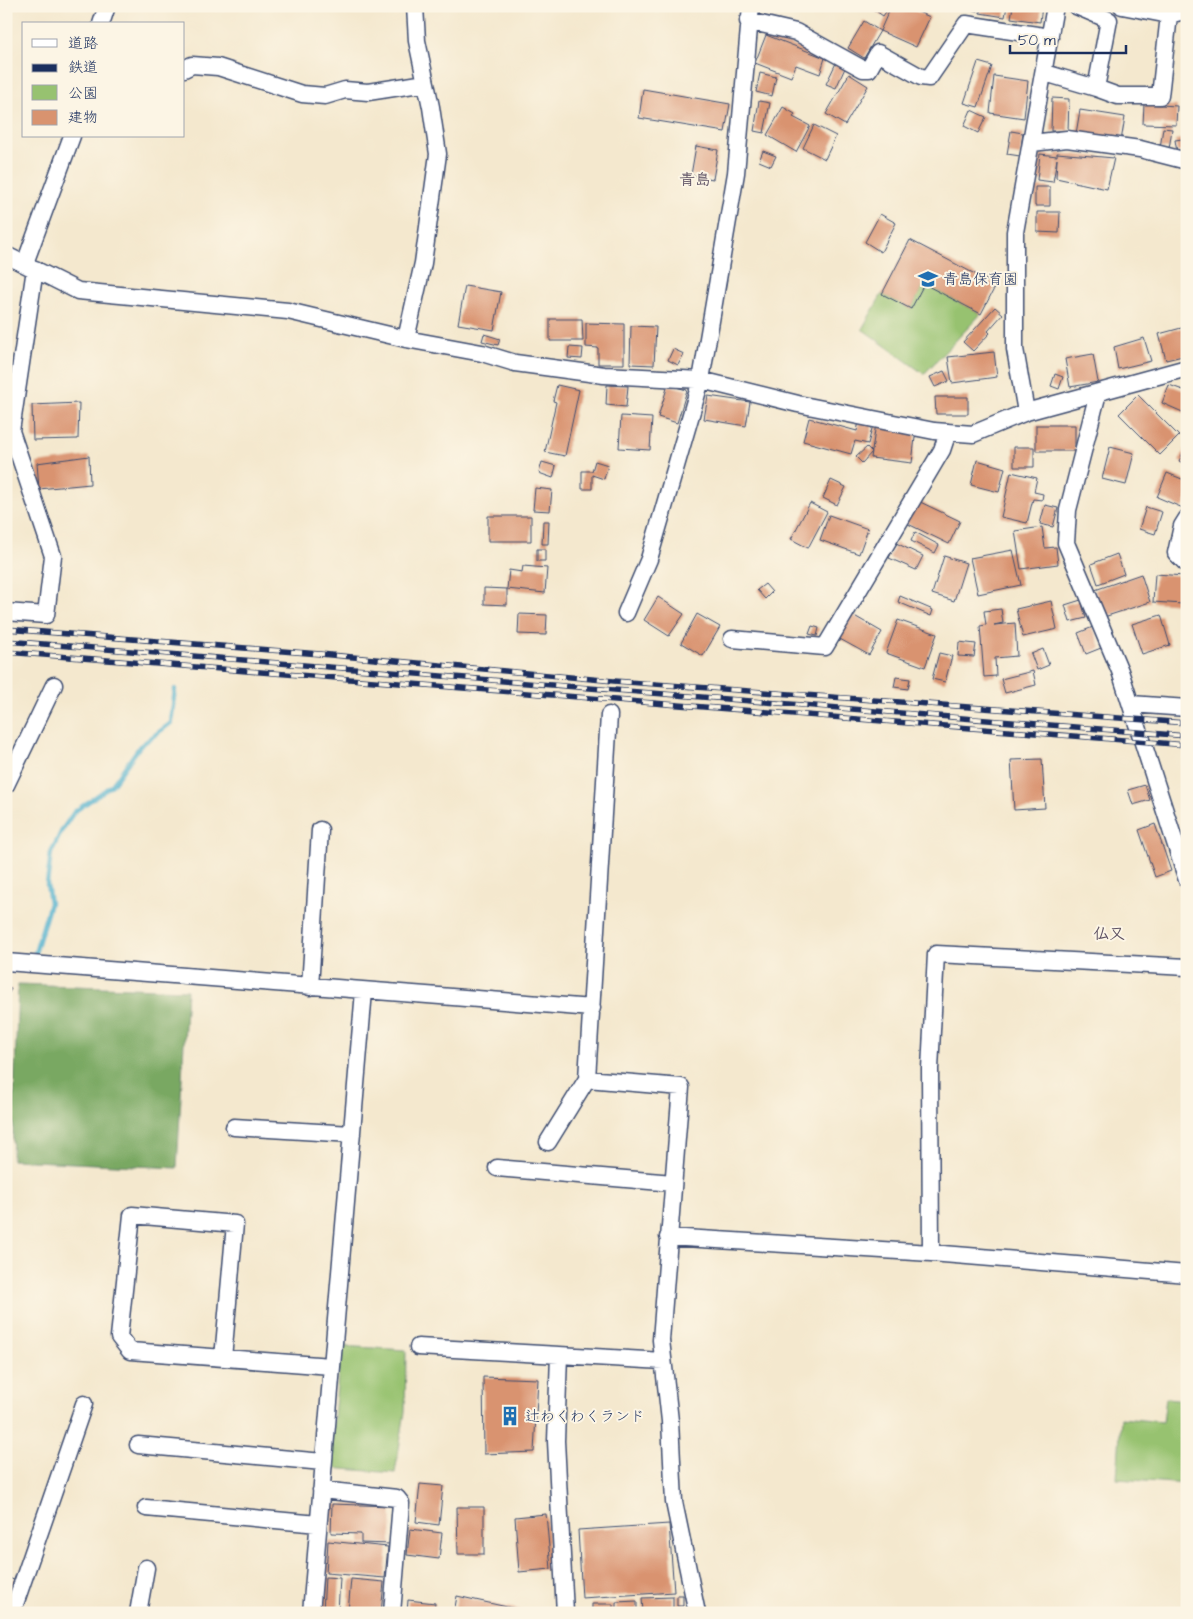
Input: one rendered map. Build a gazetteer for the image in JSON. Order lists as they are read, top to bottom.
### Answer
{
  "districts": ["青島", "仏又"],
  "places": {
    "school or university": ["青島保育園"],
    "building": ["辻わくわくランド"]
  },
  "legend": [
    "道路",
    "鉄道",
    "公園",
    "建物"
  ],
  "scale_bar": "50 m"
}
